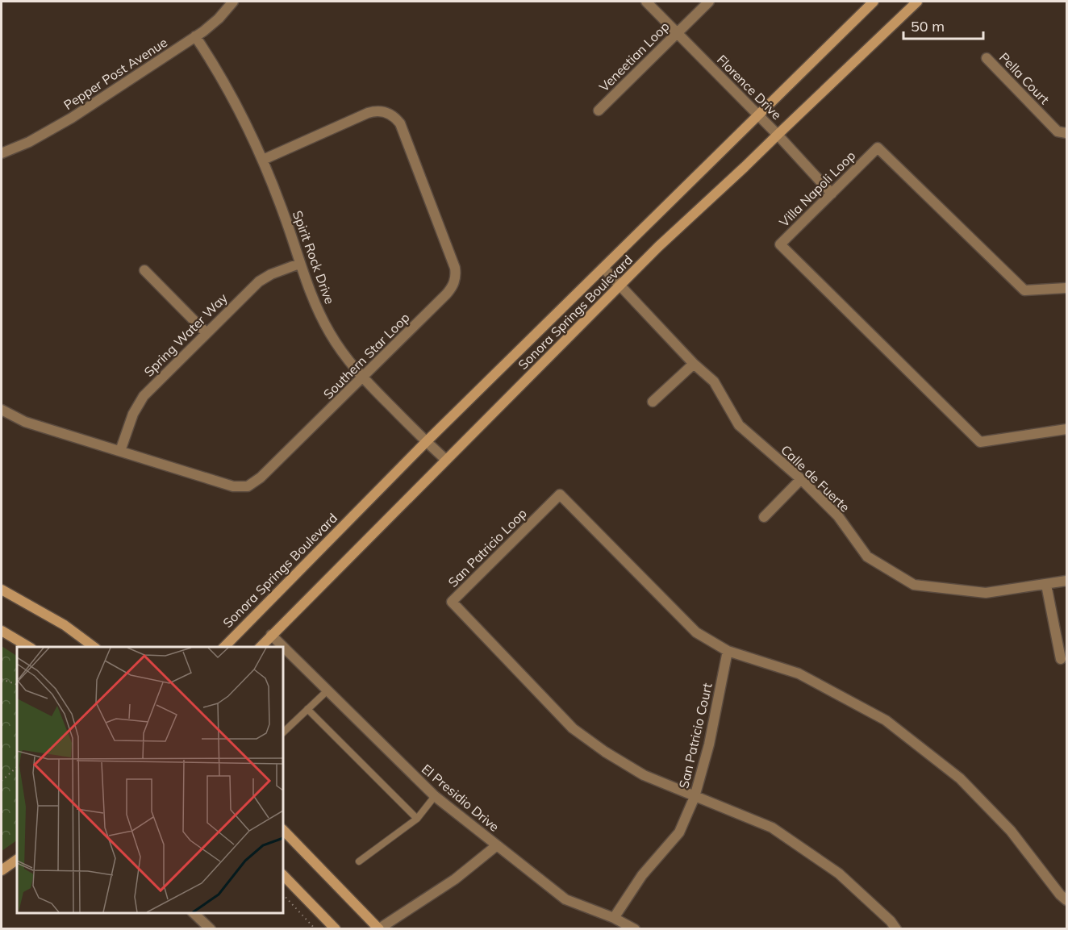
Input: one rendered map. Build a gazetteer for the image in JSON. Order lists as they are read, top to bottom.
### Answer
{
  "streets": {
    "street": [
      "Veneetian Loop",
      "Pepper Post Avenue",
      "Pella Court",
      "Florence Drive",
      "Villa Napoli Loop",
      "Spirit Rock Drive",
      "Sonora Springs Boulevard",
      "Spring Water Way",
      "Southern Star Loop",
      "Calle de Fuerte",
      "San Patricio Loop",
      "San Patricio Court",
      "El Presidio Drive"
    ]
  },
  "crossings": [
    ["Veneetian Loop", "Florence Drive"],
    ["Pepper Post Avenue", "Spirit Rock Drive"],
    ["Florence Drive", "Villa Napoli Loop"],
    ["Florence Drive", "Sonora Springs Boulevard"],
    ["Spirit Rock Drive", "Sonora Springs Boulevard"],
    ["Spirit Rock Drive", "Spring Water Way"],
    ["Spirit Rock Drive", "Southern Star Loop"],
    ["Sonora Springs Boulevard", "Calle de Fuerte"],
    ["Sonora Springs Boulevard", "El Presidio Drive"],
    ["Spring Water Way", "Southern Star Loop"],
    ["San Patricio Loop", "San Patricio Court"],
    ["San Patricio Court", "El Presidio Drive"]
  ],
  "scale_bar": "50 m"
}
